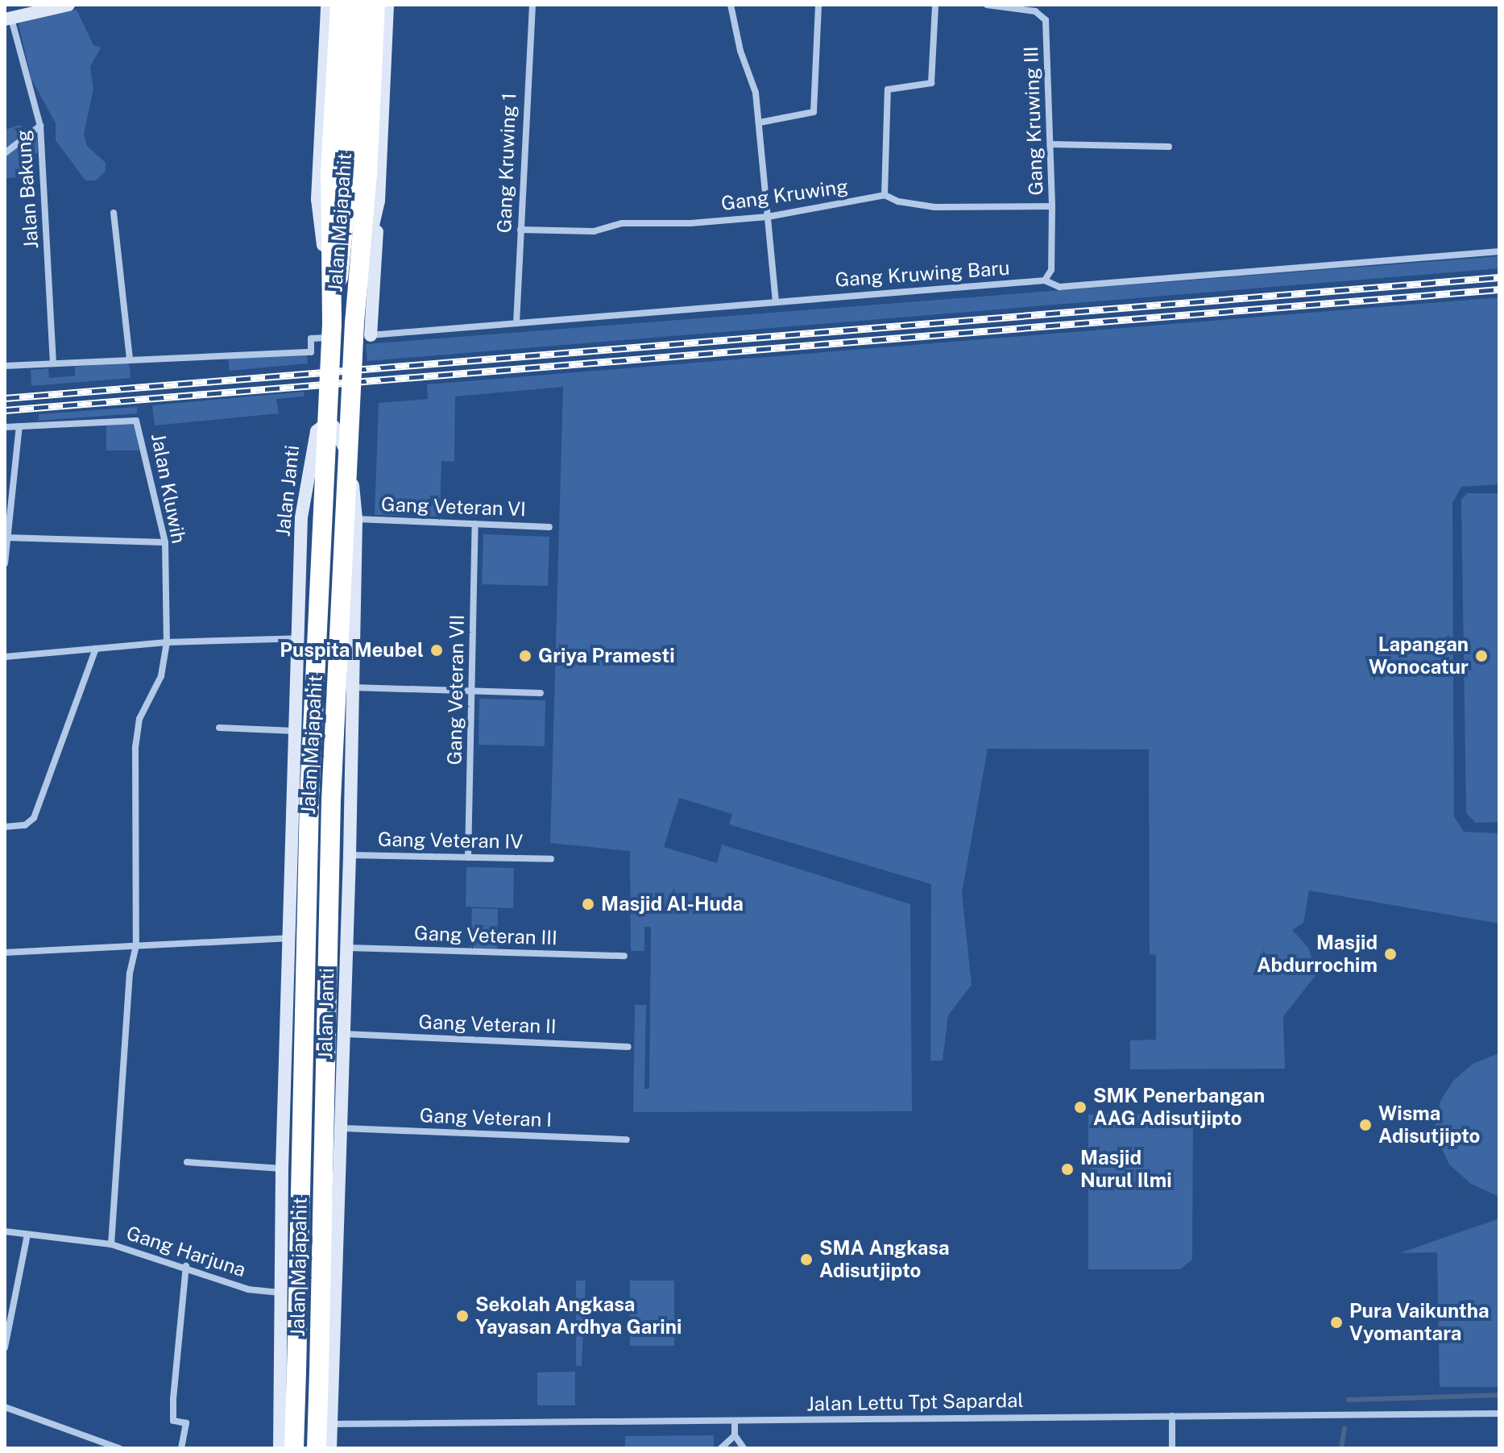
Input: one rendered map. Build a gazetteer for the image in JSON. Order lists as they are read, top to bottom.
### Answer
{
  "streets": {
    "highway": ["Jalan Majapahit"],
    "street": [
      "Gang Kruwing III",
      "Gang Kruwing 1",
      "Jalan Bakung",
      "Gang Kruwing",
      "Gang Kruwing Baru",
      "Jalan Kluwih",
      "Jalan Janti",
      "Gang Veteran VI",
      "Gang Veteran VII",
      "Gang Veteran IV",
      "Gang Veteran III",
      "Gang Veteran II",
      "Gang Veteran I",
      "Gang Harjuna",
      "Jalan Lettu Tpt Sapardal"
    ]
  },
  "crossings": [
    ["Gang Kruwing III", "Gang Kruwing"],
    ["Gang Kruwing III", "Gang Kruwing Baru"],
    ["Gang Kruwing 1", "Gang Kruwing"],
    ["Gang Kruwing 1", "Gang Kruwing Baru"],
    ["Jalan Majapahit", "Gang Kruwing Baru"],
    ["Jalan Kluwih", "Gang Harjuna"],
    ["Jalan Janti", "Gang Veteran VI"],
    ["Jalan Janti", "Gang Veteran IV"],
    ["Jalan Janti", "Gang Veteran III"],
    ["Jalan Janti", "Gang Veteran II"],
    ["Jalan Janti", "Gang Veteran I"],
    ["Jalan Janti", "Gang Harjuna"],
    ["Jalan Janti", "Jalan Lettu Tpt Sapardal"],
    ["Gang Veteran VI", "Gang Veteran VII"],
    ["Gang Veteran VII", "Gang Veteran IV"]
  ],
  "places": [
    "Puspita Meubel",
    "Griya Pramesti",
    "Lapangan Wonocatur",
    "Masjid Al-Huda",
    "Masjid Abdurrochim",
    "SMK Penerbangan AAG Adisutjipto",
    "Wisma Adisutjipto",
    "Masjid Nurul Ilmi",
    "SMA Angkasa Adisutjipto",
    "Sekolah Angkasa Yayasan Ardhya Garini",
    "Pura Vaikuntha Vyomantara"
  ]
}
